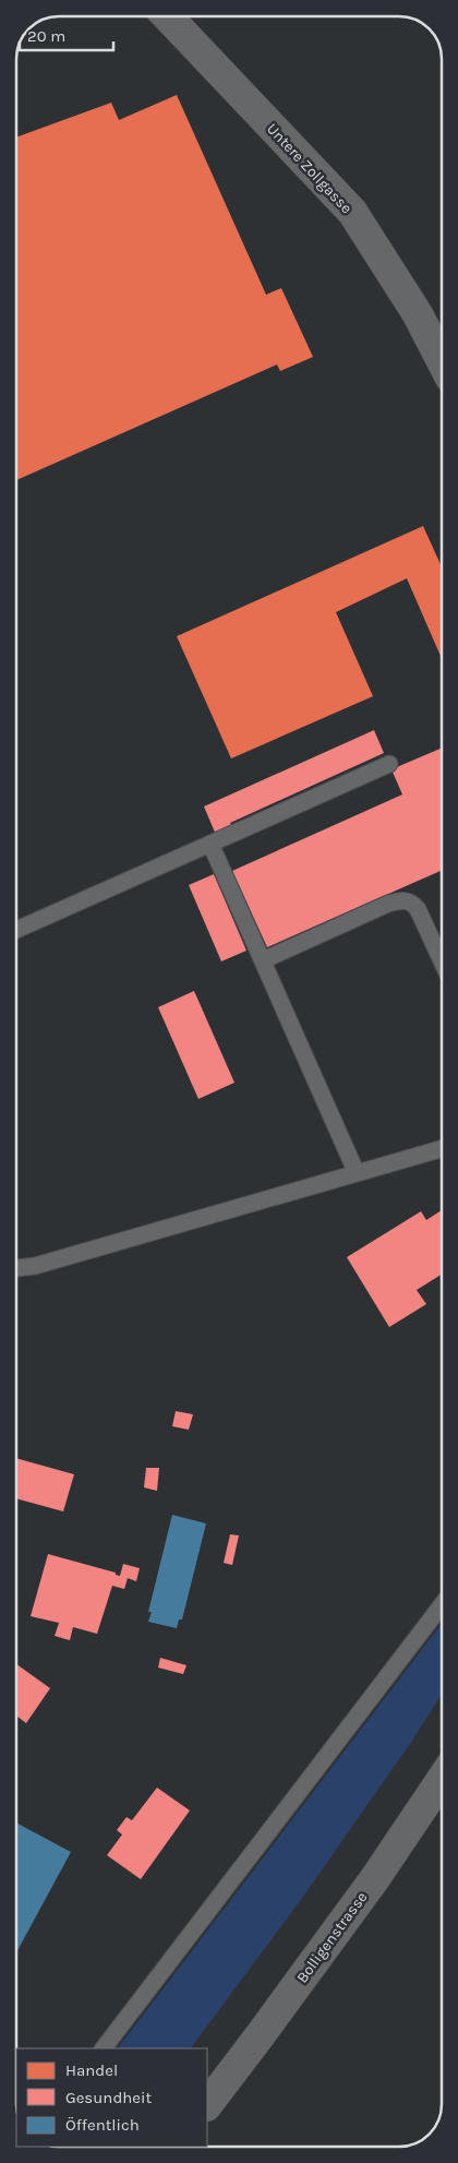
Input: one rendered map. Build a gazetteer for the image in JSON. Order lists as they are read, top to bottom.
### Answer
{
  "streets": {
    "street": ["Untere Zollgasse", "Bolligenstrasse"]
  },
  "legend": ["Handel", "Gesundheit", "Öffentlich"],
  "scale_bar": "20 m"
}
